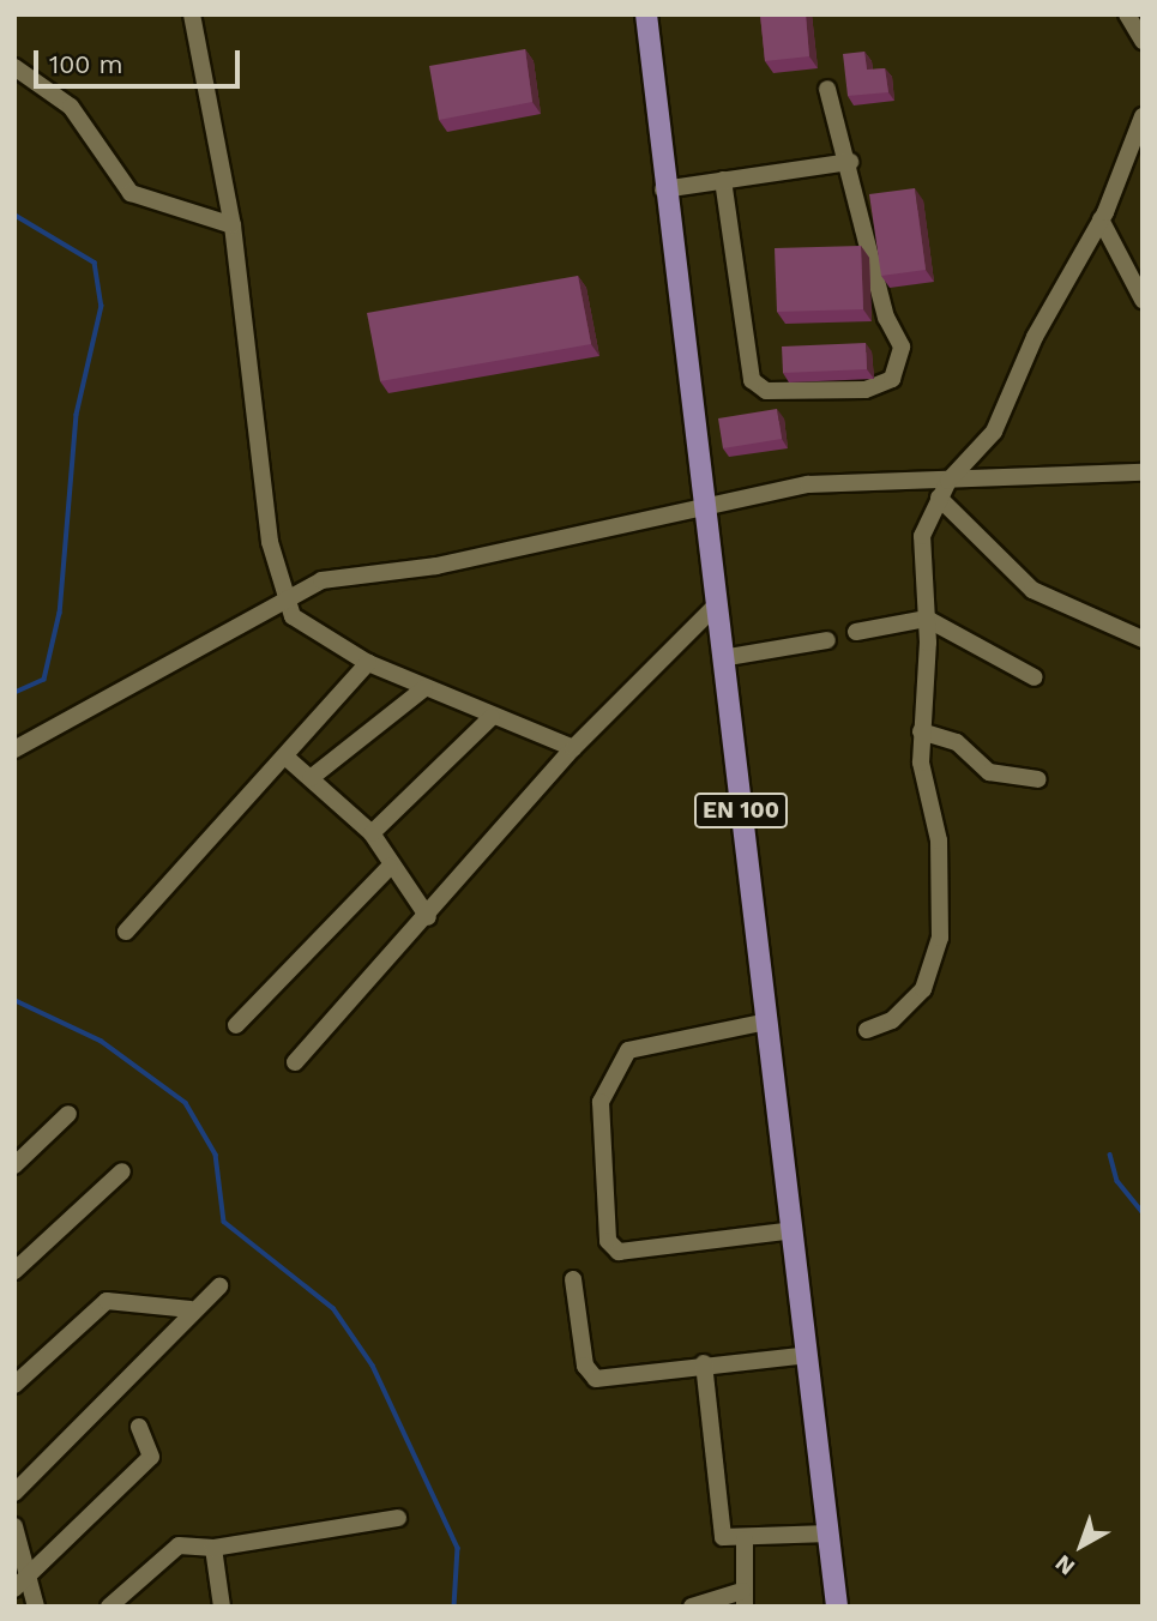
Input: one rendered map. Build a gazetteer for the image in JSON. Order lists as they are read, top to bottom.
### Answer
{
  "streets": {
    "main road": ["EN 100"]
  },
  "scale_bar": "100 m",
  "north": "bottom left"
}
